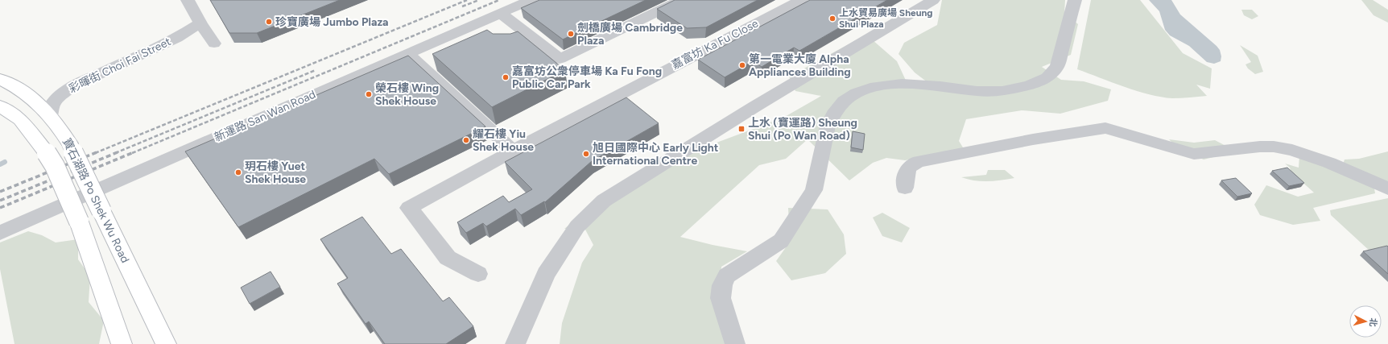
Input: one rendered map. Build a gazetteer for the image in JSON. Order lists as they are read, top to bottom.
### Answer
{
  "streets": {
    "main road": ["寶石湖路 Po Shek Wu Road"],
    "street": ["嘉富坊 Ka Fu Close", "彩暉街 Choi Fai Street", "新運路 San Wan Road"]
  },
  "crossings": [
    ["彩暉街 Choi Fai Street", "寶石湖路 Po Shek Wu Road"]
  ],
  "places": {
    "other": [
      "上水貿易廣場 Sheung Shui Plaza",
      "珍寶廣場 Jumbo Plaza",
      "劍橋廣場 Cambridge Plaza",
      "第一電業大廈 Alpha Appliances Building",
      "嘉富坊公衆停車場 Ka Fu Fong Public Car Park",
      "榮石樓 Wing Shek House",
      "耀石樓 Yiu Shek House",
      "旭日國際中心 Early Light International Centre",
      "玥石樓 Yuet Shek House"
    ],
    "transit": ["上水 (寶運路) Sheung Shui (Po Wan Road)"]
  },
  "north": "right"
}
